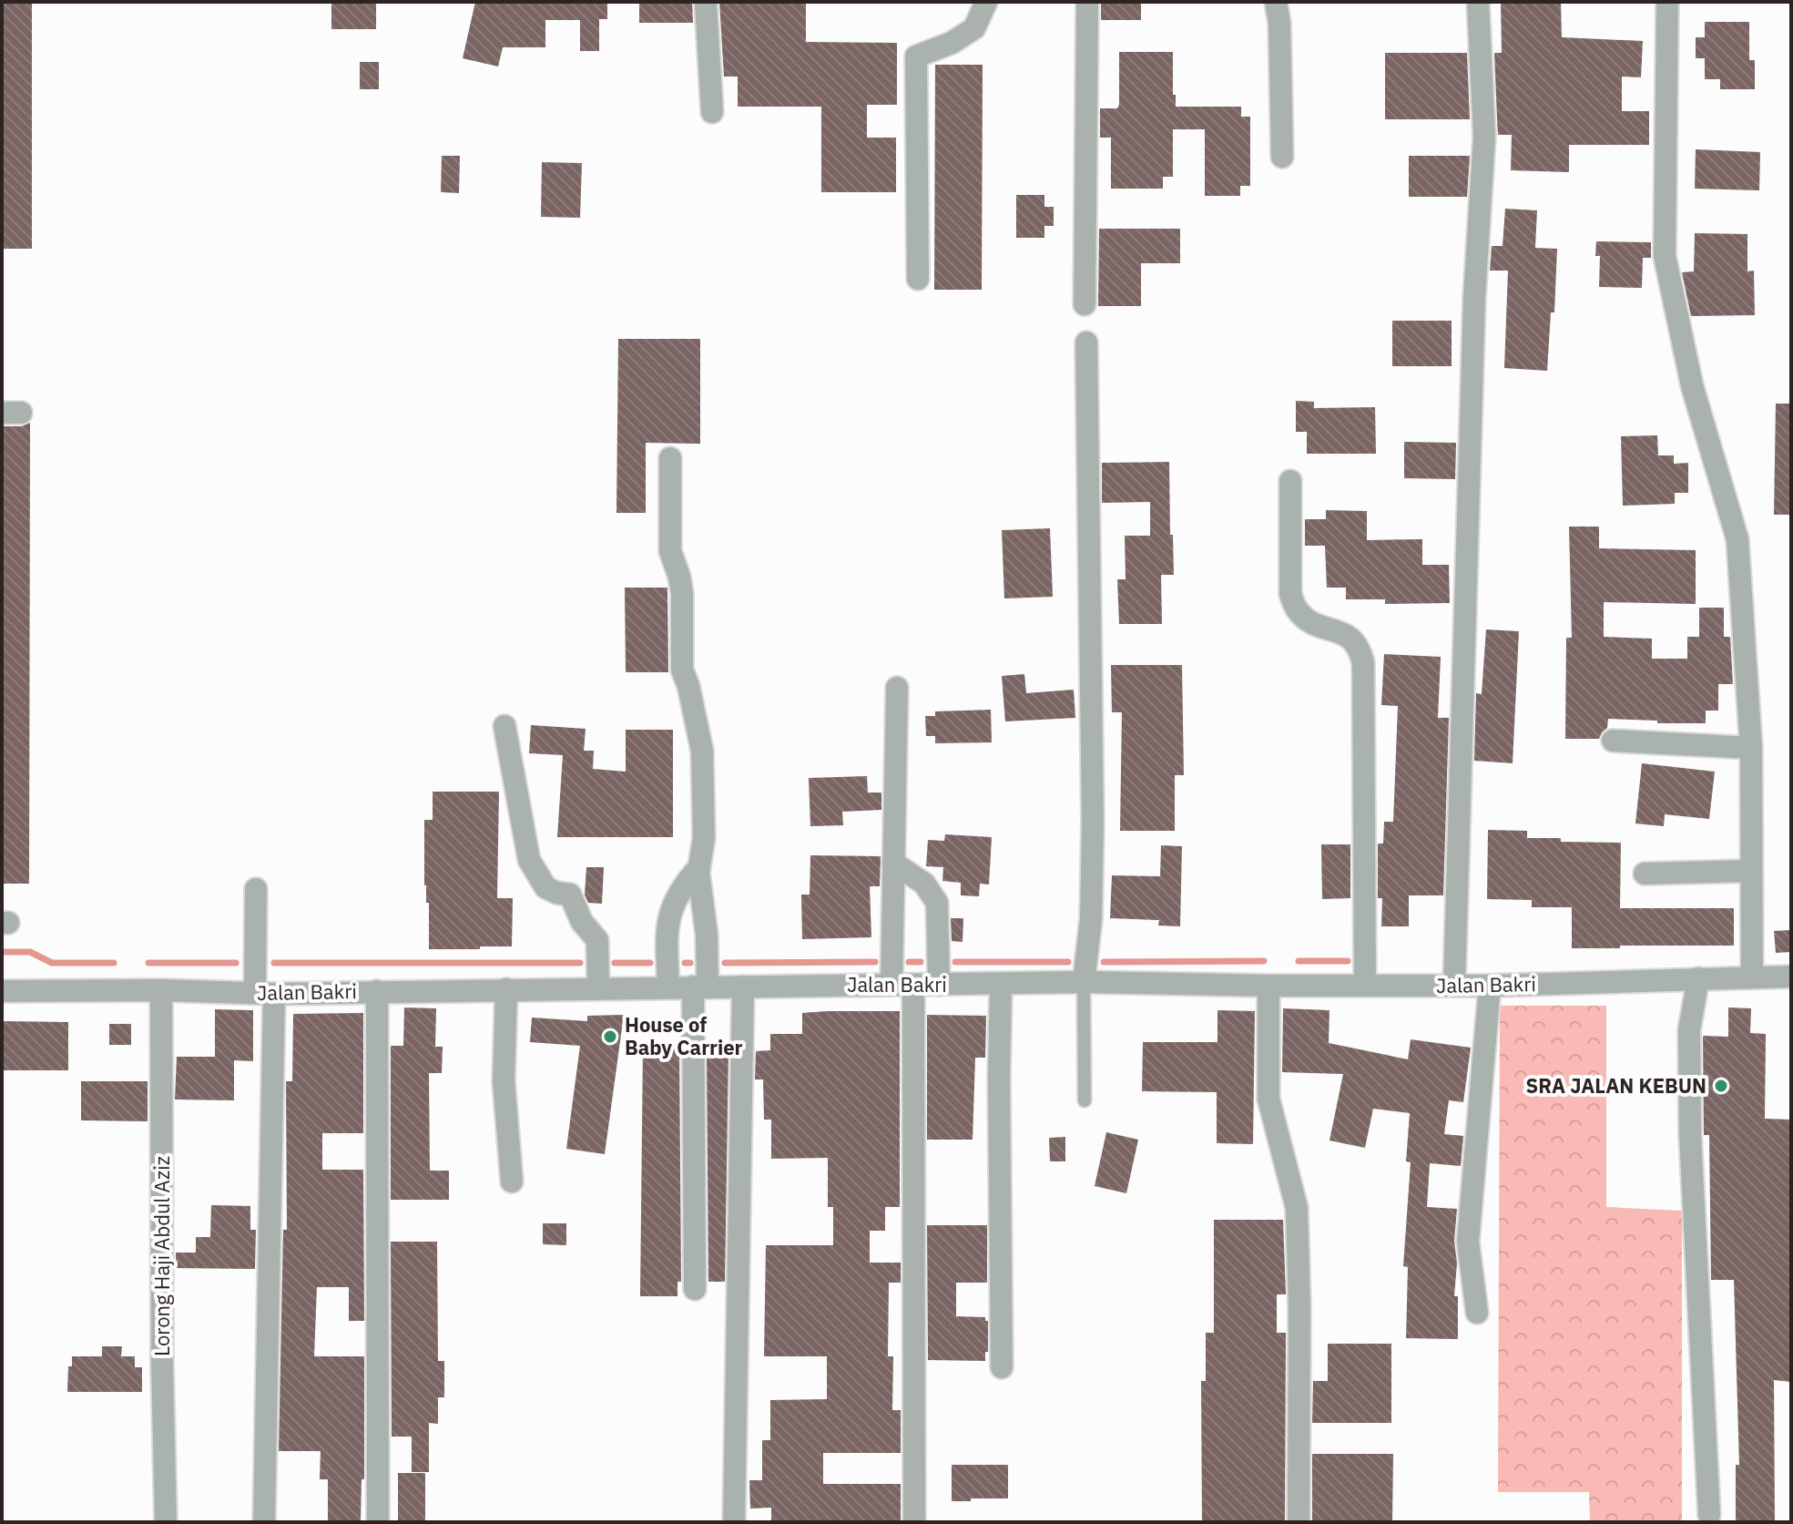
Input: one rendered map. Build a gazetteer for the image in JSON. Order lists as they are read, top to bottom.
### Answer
{
  "streets": {
    "street": ["Jalan Bakri", "Lorong Haji Abdul Aziz"]
  },
  "crossings": [
    ["Jalan Bakri", "Lorong Haji Abdul Aziz"]
  ],
  "places": ["House of Baby Carrier", "SRA JALAN KEBUN"]
}
